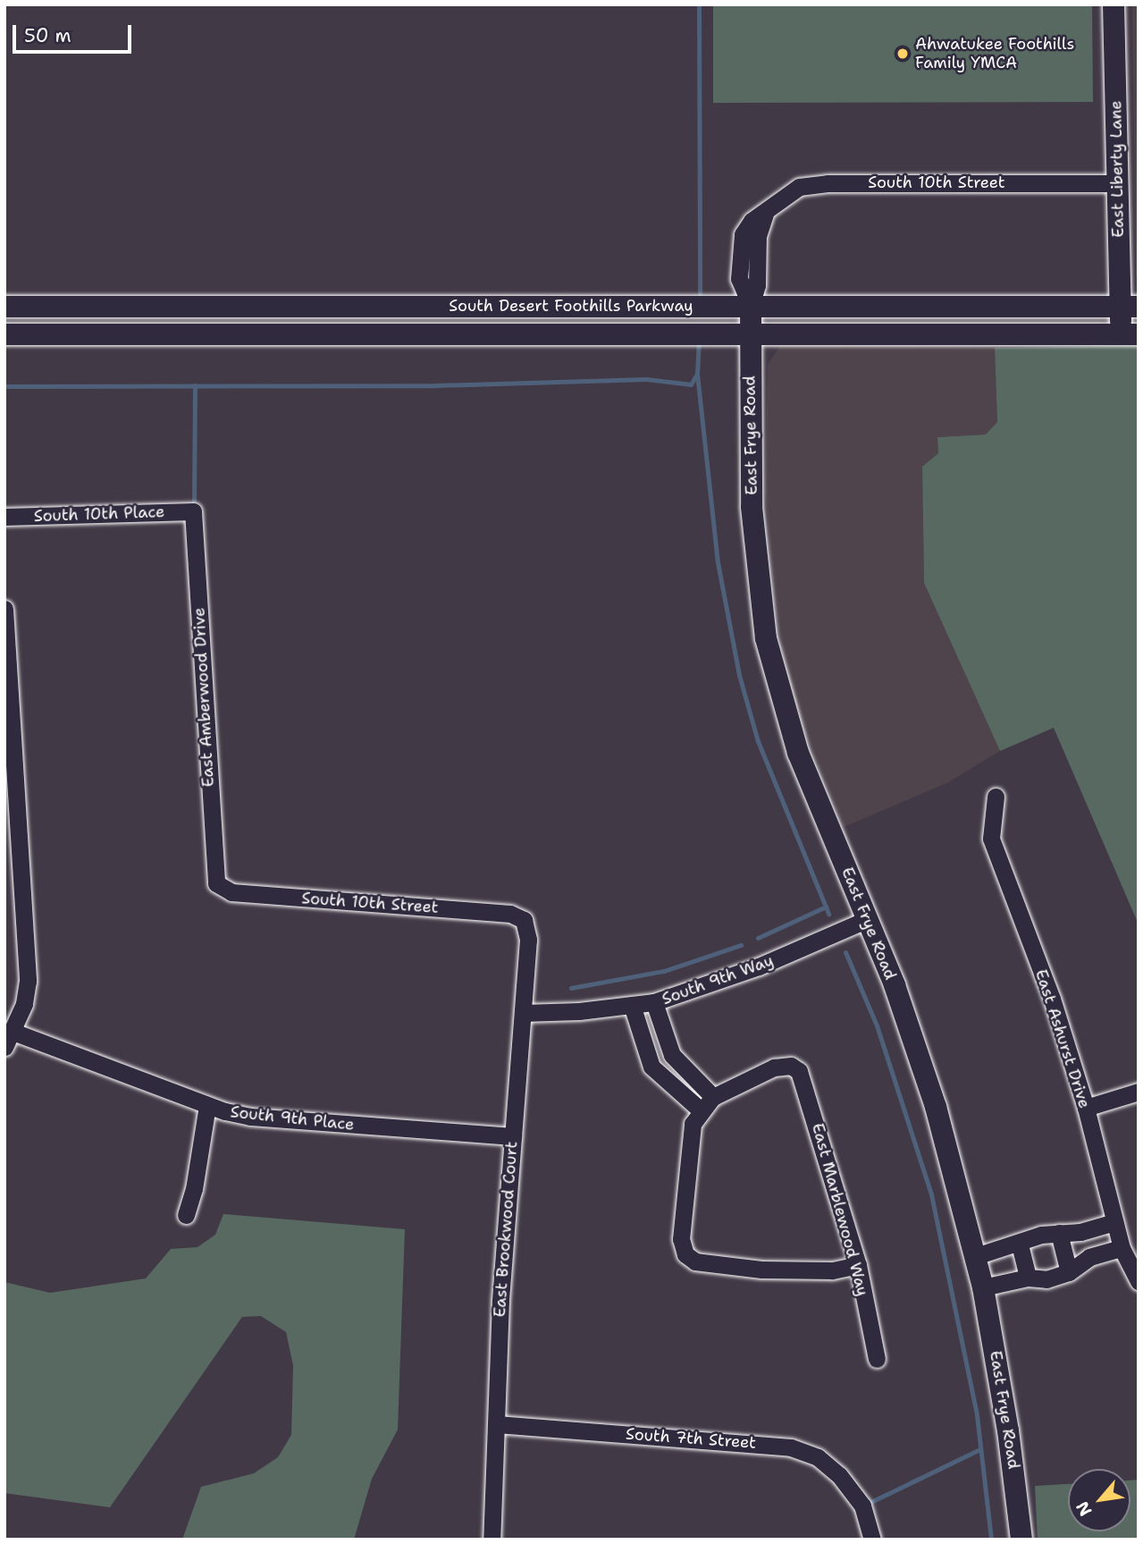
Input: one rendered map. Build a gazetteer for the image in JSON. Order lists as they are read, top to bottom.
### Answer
{
  "streets": {
    "street": [
      "East Liberty Lane",
      "South 10th Street",
      "South Desert Foothills Parkway",
      "East Frye Road",
      "South 10th Place",
      "East Amberwood Drive",
      "South 9th Way",
      "East Ashurst Drive",
      "South 9th Place",
      "East Marblewood Way",
      "East Brookwood Court",
      "South 7th Street"
    ]
  },
  "crossings": [
    ["East Liberty Lane", "South 10th Street"],
    ["East Liberty Lane", "South Desert Foothills Parkway"],
    ["South 10th Street", "East Frye Road"],
    ["South 10th Street", "East Amberwood Drive"],
    ["South 10th Street", "East Brookwood Court"],
    ["South Desert Foothills Parkway", "East Frye Road"],
    ["East Frye Road", "South 9th Way"],
    ["South 10th Place", "East Amberwood Drive"],
    ["South 9th Way", "East Brookwood Court"],
    ["South 9th Place", "East Brookwood Court"],
    ["East Brookwood Court", "South 7th Street"]
  ],
  "places": ["Ahwatukee Foothills Family YMCA"],
  "scale_bar": "50 m",
  "north": "bottom left"
}
